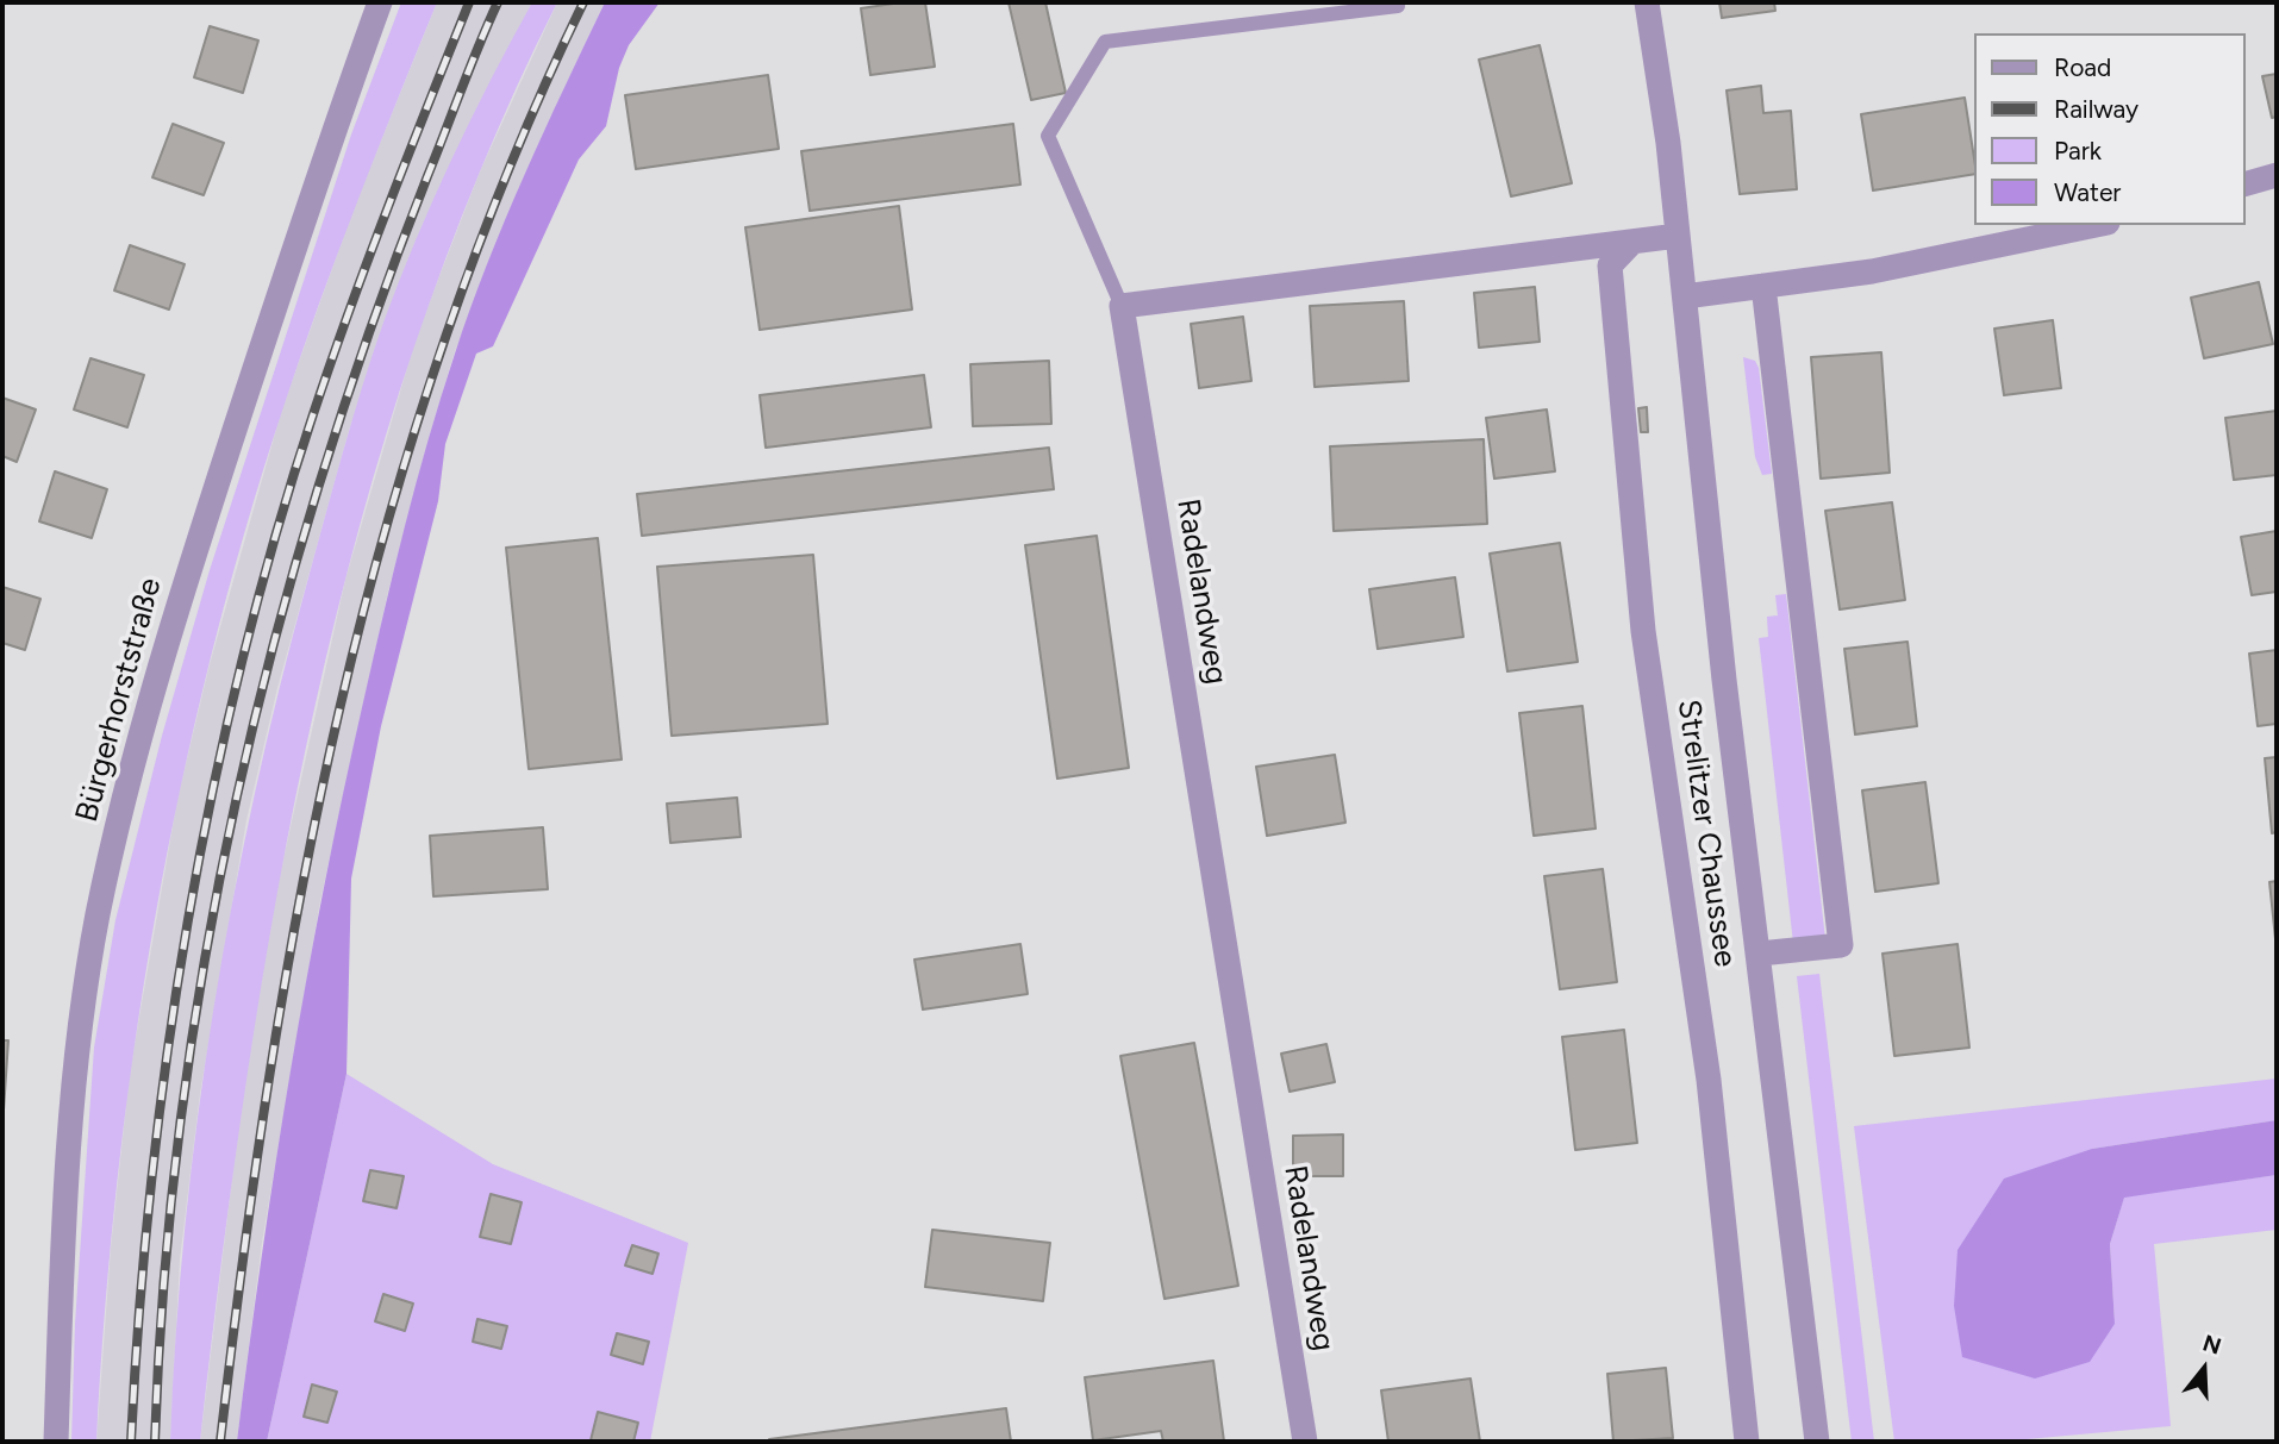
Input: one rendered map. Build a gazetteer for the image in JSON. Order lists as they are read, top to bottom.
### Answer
{
  "streets": {
    "street": ["Radelandweg", "Bürgerhorststraße", "Strelitzer Chaussee"]
  },
  "legend": [
    "Road",
    "Railway",
    "Park",
    "Water"
  ],
  "north": "top"
}
